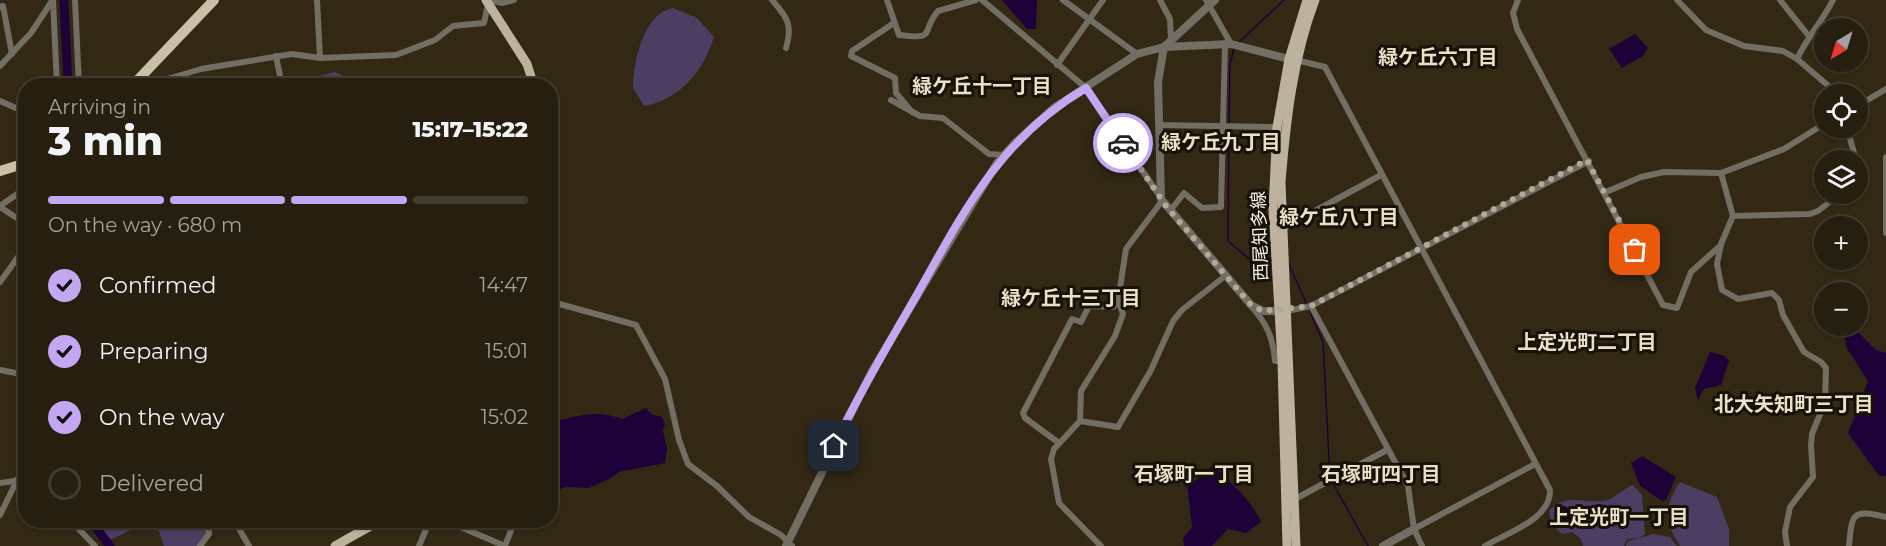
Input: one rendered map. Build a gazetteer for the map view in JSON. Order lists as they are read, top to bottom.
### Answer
{
  "streets": {
    "main road": ["西尾知多線"]
  },
  "districts": [
    "緑ケ丘六丁目",
    "緑ケ丘十一丁目",
    "緑ケ丘九丁目",
    "緑ケ丘八丁目",
    "緑ケ丘十三丁目",
    "上定光町二丁目",
    "北大矢知町三丁目",
    "石塚町一丁目",
    "石塚町四丁目",
    "上定光町一丁目"
  ],
  "north": "bottom left",
  "page": {
    "map_buttons": ["+", "−"],
    "heading": ["3 min", "Arriving in", "15:17–15:22"],
    "bar": "On the way · 680 m",
    "list": [
      ["Confirmed", "14:47"],
      ["Preparing", "15:01"],
      ["On the way", "15:02"],
      "Delivered"
    ]
  }
}
